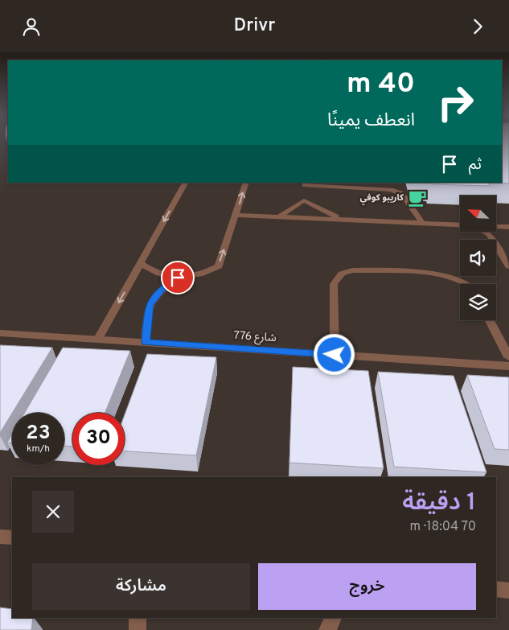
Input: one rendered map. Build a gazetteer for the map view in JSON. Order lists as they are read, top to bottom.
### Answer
{
  "streets": {
    "street": ["شارع 776"]
  },
  "places": {
    "cafe": ["كاريبو كوفي"]
  },
  "north": "top left",
  "page": {
    "header": "Drivr",
    "turn": ["40 m", "انعطف يمينًا"],
    "then": "ثم",
    "speed": "23 km/h",
    "limit": "30",
    "heading": ["1 دقيقة", "70 m · 18:04"],
    "buttons": ["خروج", "مشاركة"]
  }
}
